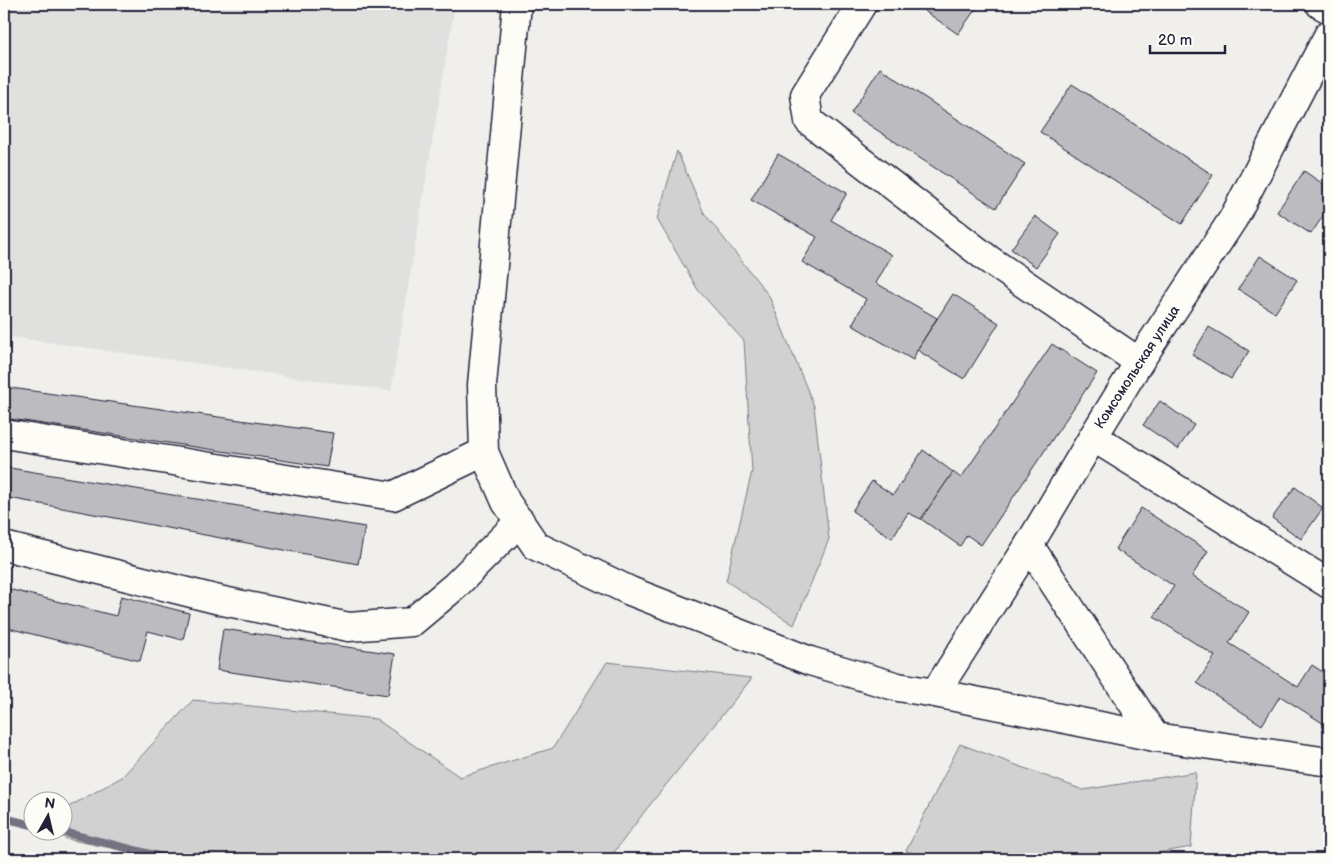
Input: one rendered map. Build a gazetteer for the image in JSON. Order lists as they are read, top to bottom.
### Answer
{
  "streets": {
    "street": ["Комсомольская улица"]
  },
  "scale_bar": "20 m",
  "north": "top"
}
